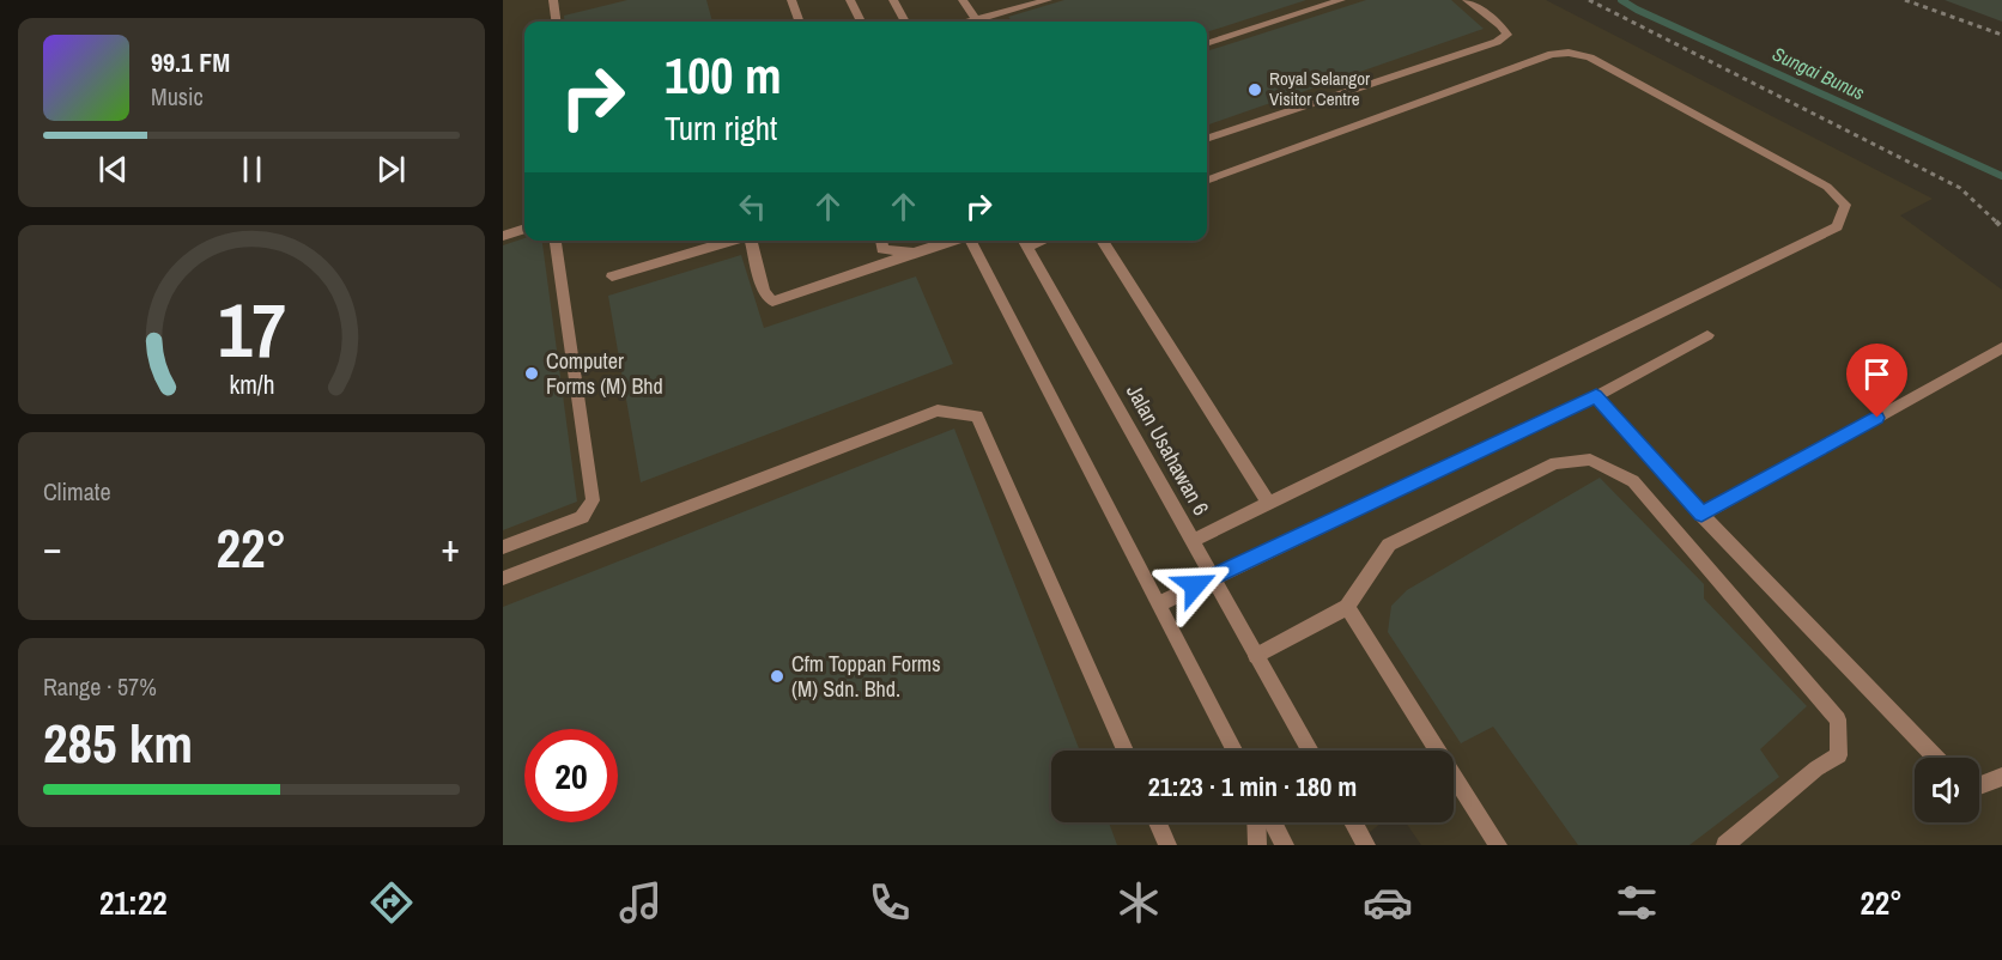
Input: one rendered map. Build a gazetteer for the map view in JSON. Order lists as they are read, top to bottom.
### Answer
{
  "streets": {
    "street": ["Jalan Usahawan 6"]
  },
  "water": ["Sungai Bunus"],
  "places": ["Royal Selangor Visitor Centre", "Computer Forms (M) Bhd", "Cfm Toppan Forms (M) Sdn. Bhd."],
  "page": {
    "turn": ["100 m", "Turn right"],
    "song": ["99.1 FM", "Music"],
    "tile": [
      "Climate",
      ["Range · 57%", "285 km"]
    ],
    "heat": ["−", "22°", "+"],
    "limit": "20",
    "trip": "21:23 · 1 min · 180 m",
    "tabs": ["21:22", "22°"],
    "gauge": ["17", "km/h"]
  }
}
